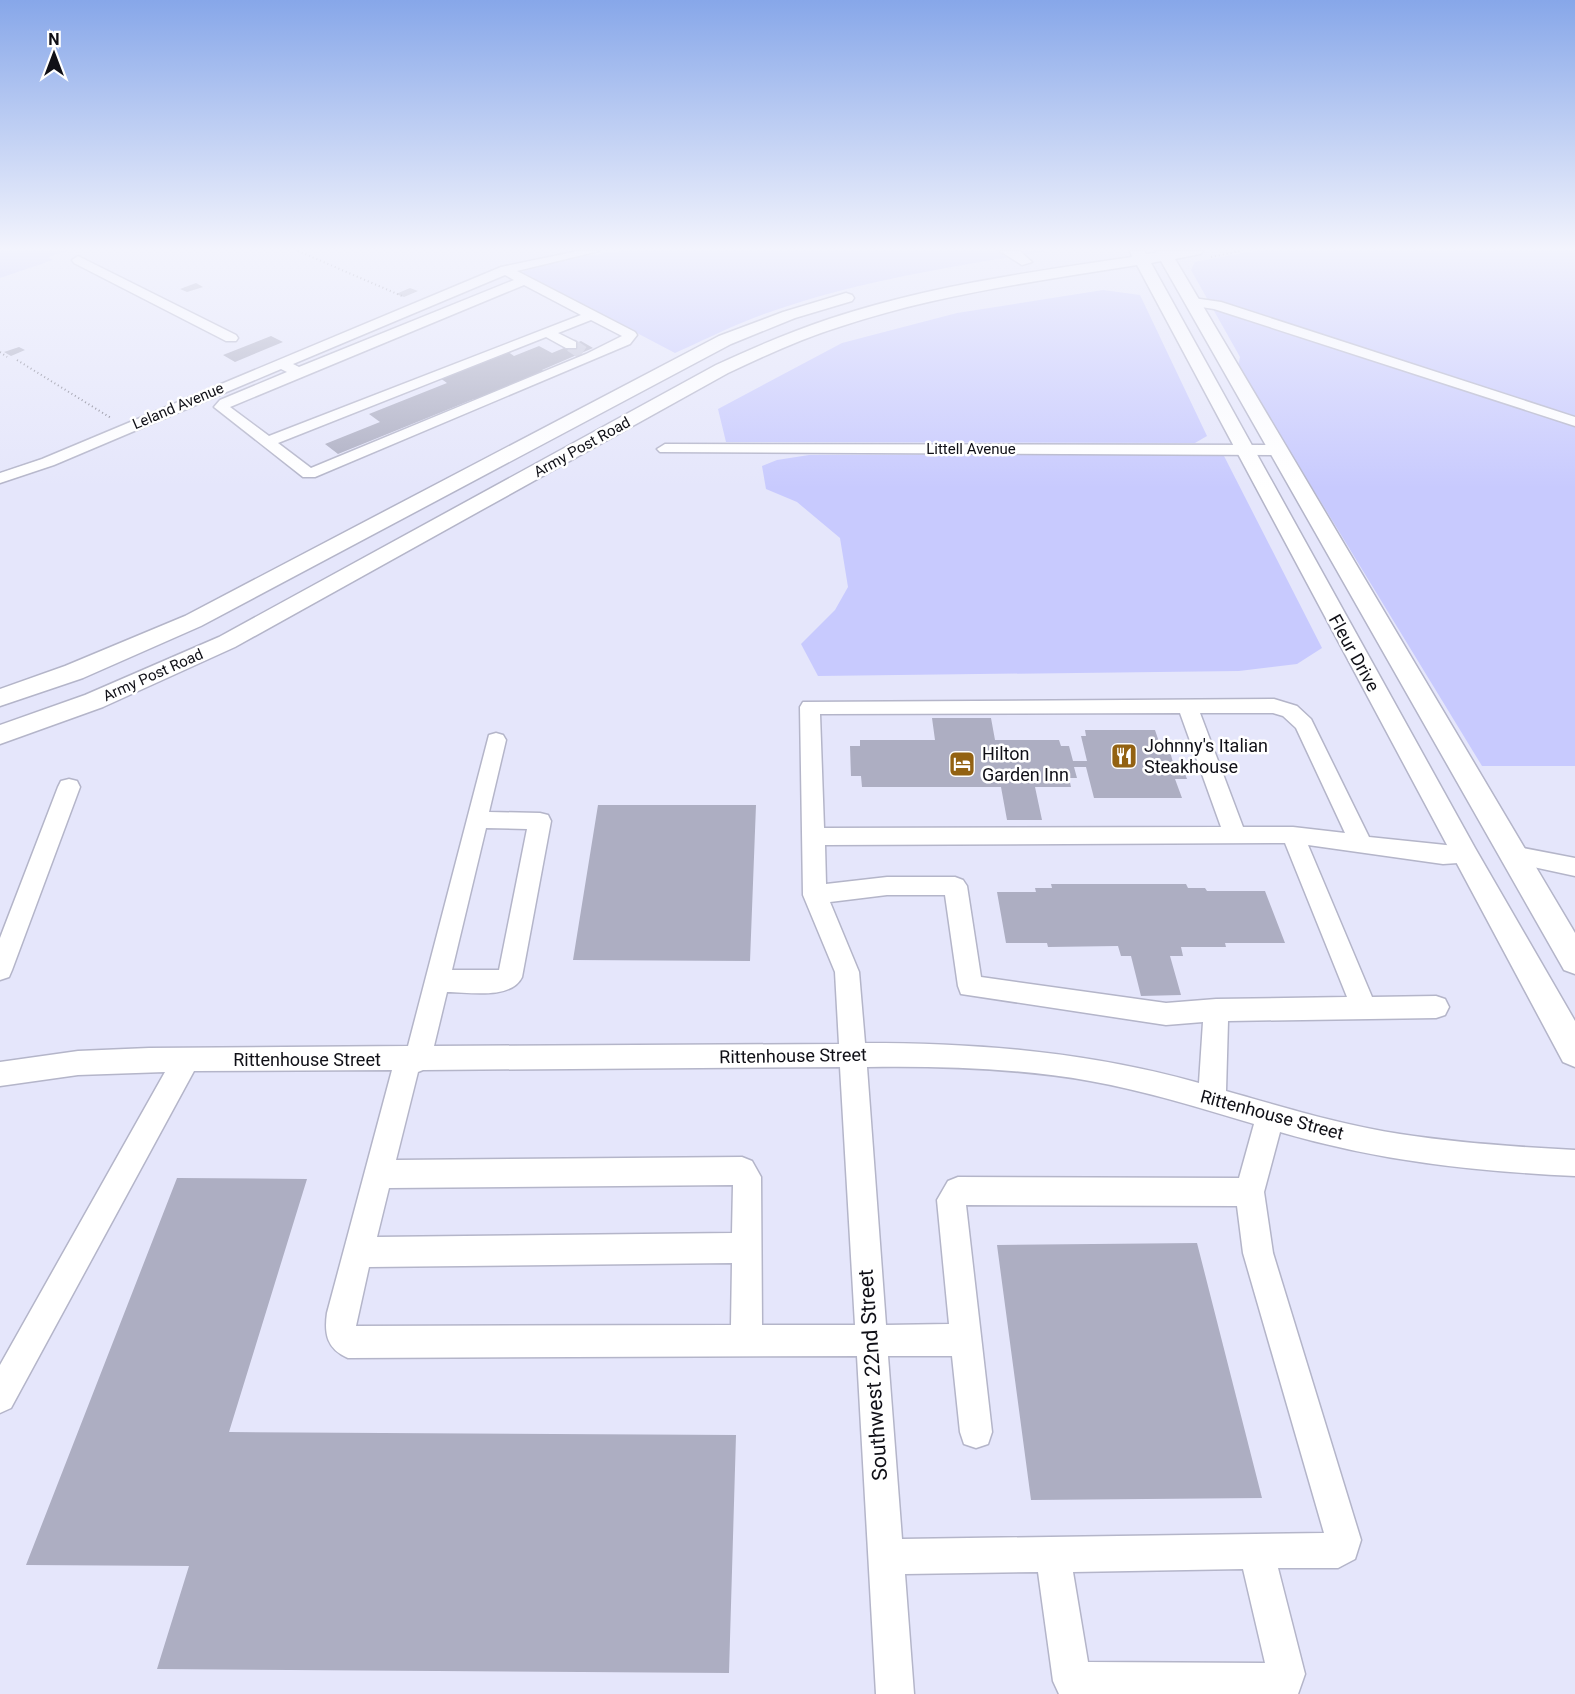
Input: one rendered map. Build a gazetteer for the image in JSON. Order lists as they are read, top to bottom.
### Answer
{
  "streets": {
    "main road": ["Army Post Road", "Fleur Drive"],
    "street": [
      "Leland Avenue",
      "Littell Avenue",
      "Rittenhouse Street",
      "Southwest 22nd Street"
    ]
  },
  "crossings": [
    ["Littell Avenue", "Fleur Drive"],
    ["Rittenhouse Street", "Southwest 22nd Street"]
  ],
  "places": {
    "restaurant": ["Johnny's Italian Steakhouse"],
    "hotel": ["Hilton Garden Inn"]
  },
  "north": "top"
}
